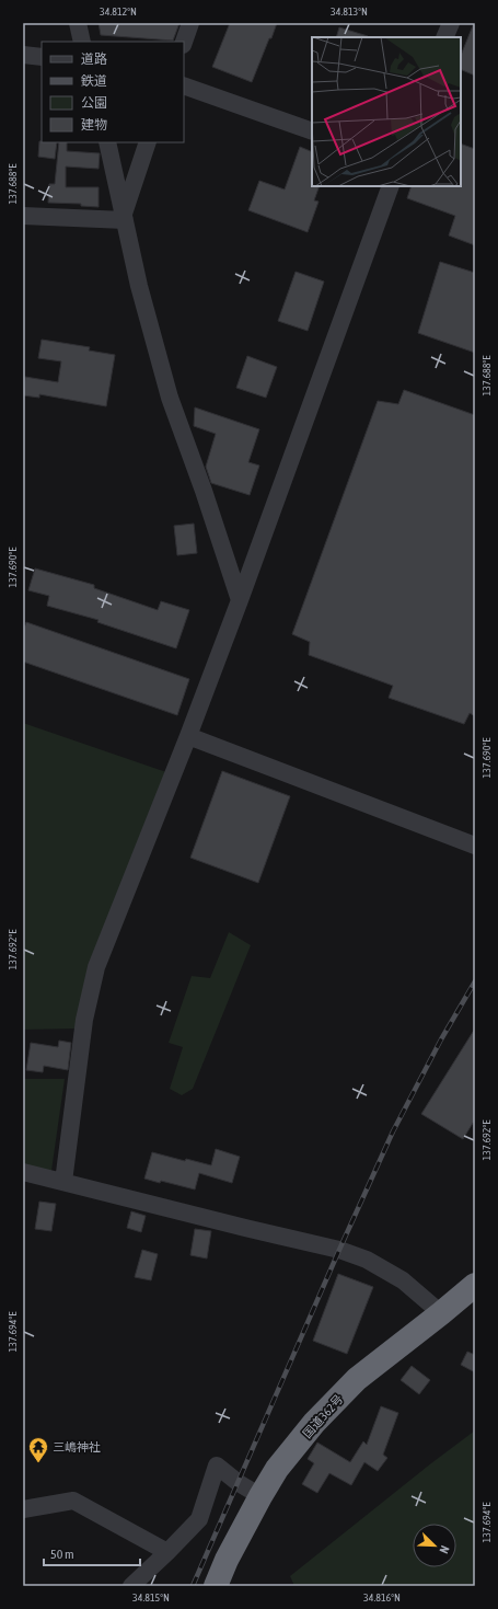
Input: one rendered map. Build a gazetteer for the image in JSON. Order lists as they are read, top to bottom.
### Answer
{
  "streets": {
    "highway": ["国道362号"]
  },
  "places": {
    "temple": ["三嶋神社"]
  },
  "legend": [
    "道路",
    "鉄道",
    "公園",
    "建物"
  ],
  "scale_bar": "50 m",
  "north": "bottom right",
  "coordinates": [
    "34.812°N",
    "34.813°N",
    "137.688°E",
    "137.690°E",
    "137.692°E",
    "137.694°E",
    "34.815°N",
    "34.816°N"
  ]
}
